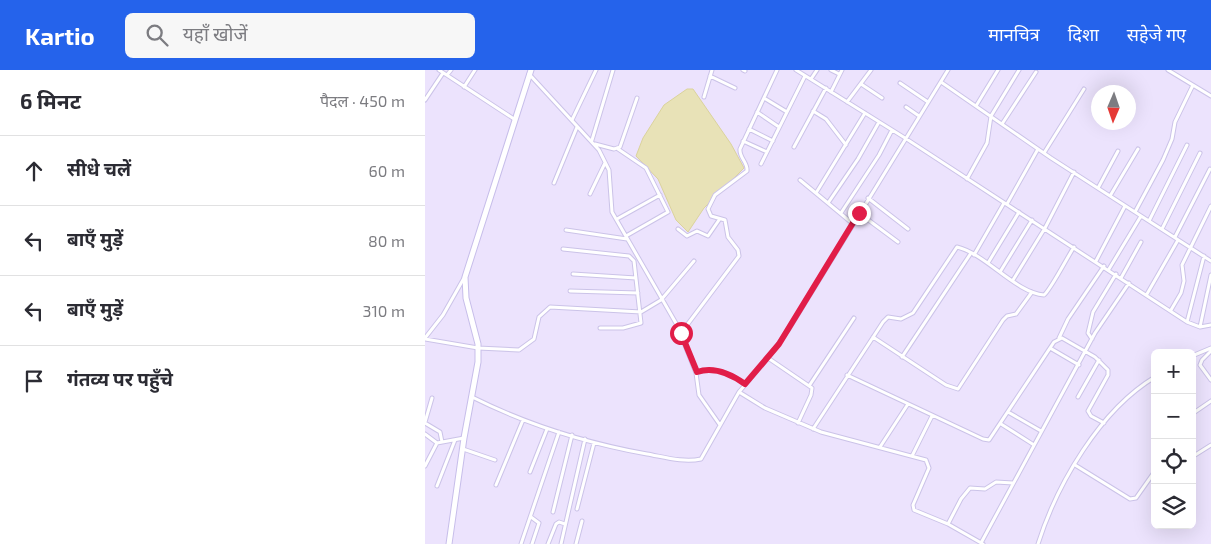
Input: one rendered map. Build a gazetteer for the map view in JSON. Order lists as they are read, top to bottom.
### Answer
{
  "north": "bottom",
  "page": {
    "header": "Kartio",
    "search": "यहाँ खोजें",
    "nav": ["मानचित्र", "दिशा", "सहेजे गए"],
    "heading": ["6 मिनट", "पैदल · 450 m"],
    "list": [
      ["सीधे चलें", "60 m"],
      ["बाएँ मुड़ें", "80 m"],
      ["बाएँ मुड़ें", "310 m"],
      "गंतव्य पर पहुँचे"
    ],
    "map_buttons": ["+", "−"]
  }
}
